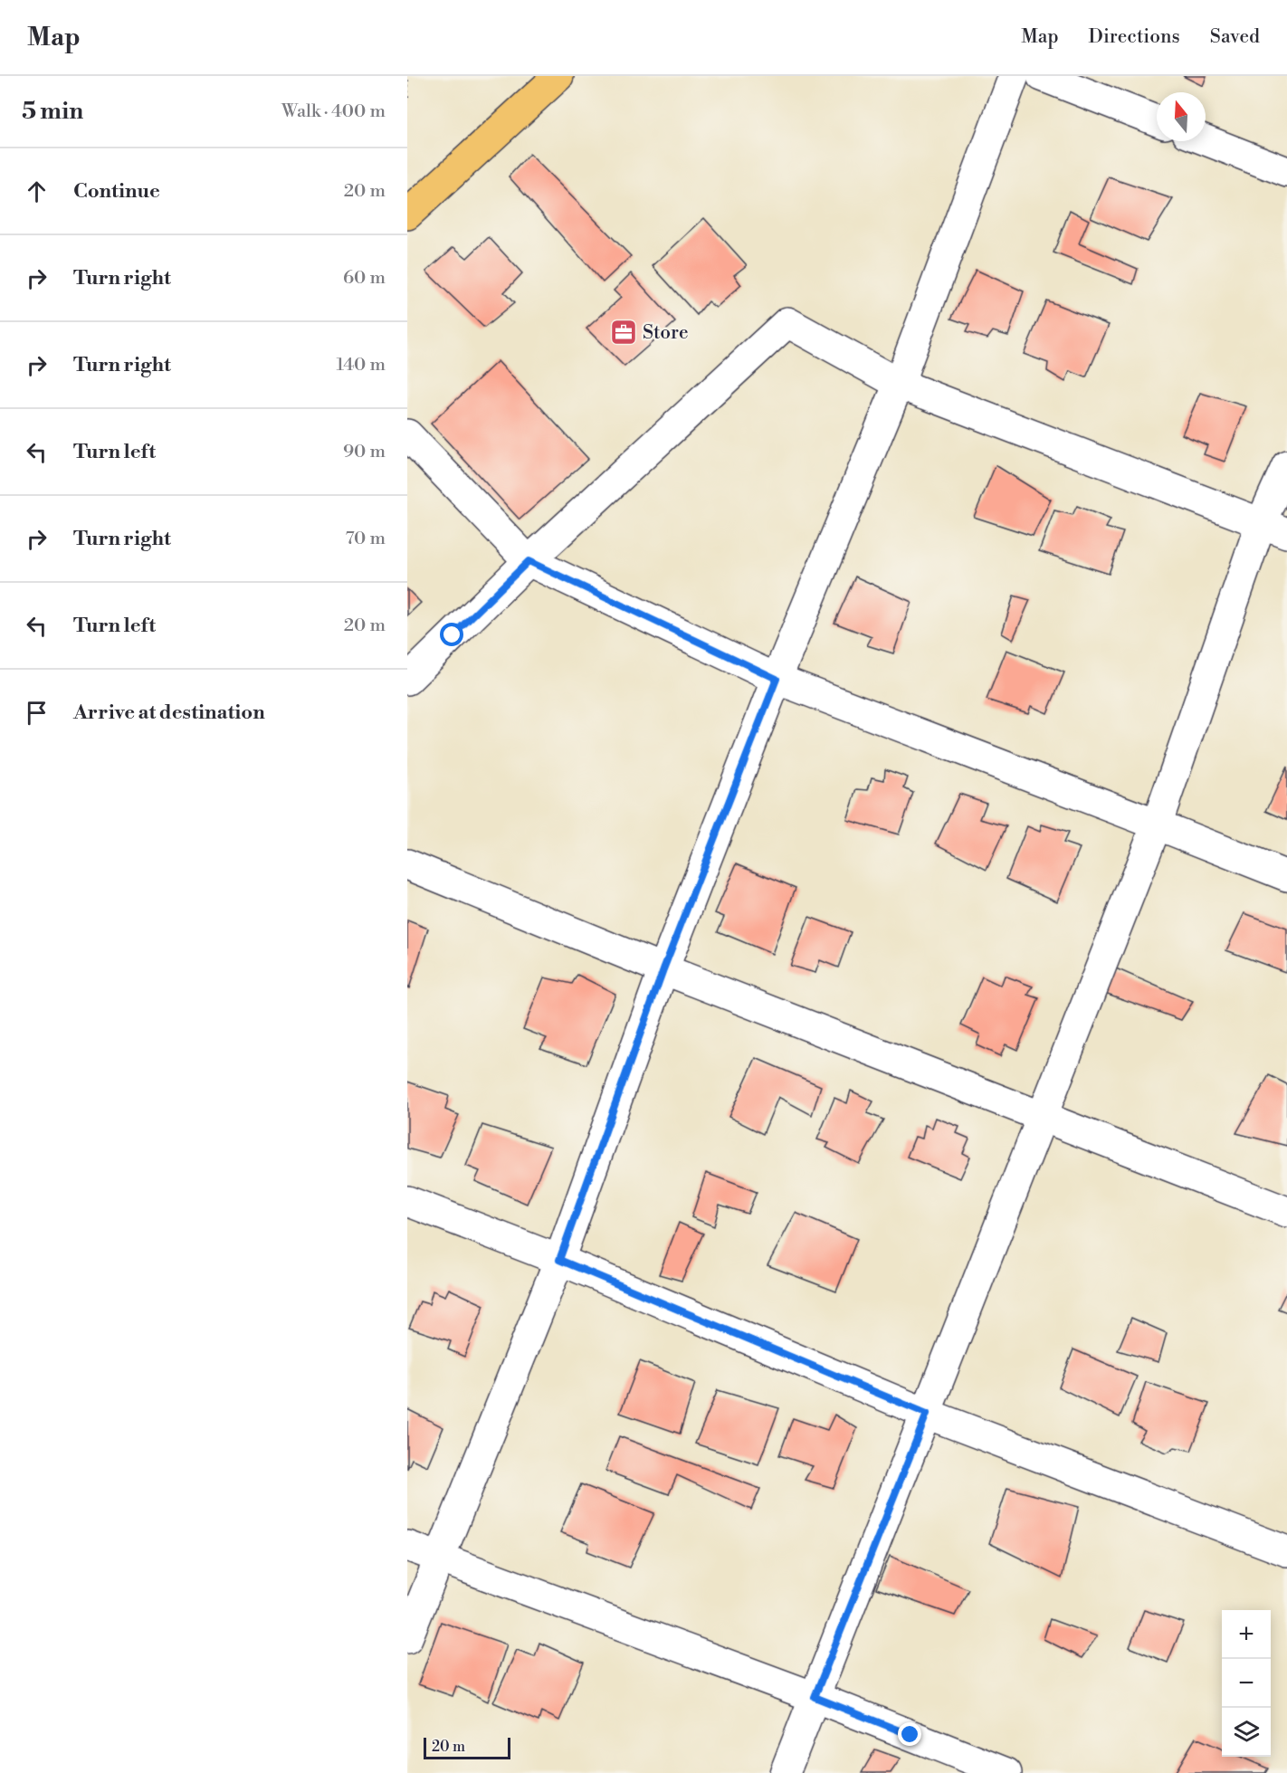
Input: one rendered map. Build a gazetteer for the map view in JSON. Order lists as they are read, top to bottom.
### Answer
{
  "places": {
    "office": ["Store"]
  },
  "scale_bar": "20 m",
  "north": "top",
  "page": {
    "header": "Map",
    "nav": ["Map", "Directions", "Saved"],
    "heading": ["5 min", "Walk · 400 m"],
    "list": [
      ["Continue", "20 m"],
      ["Turn right", "60 m"],
      ["Turn right", "140 m"],
      ["Turn left", "90 m"],
      ["Turn right", "70 m"],
      ["Turn left", "20 m"],
      "Arrive at destination"
    ],
    "map_buttons": ["+", "−"],
    "scale": "20 m"
  }
}
